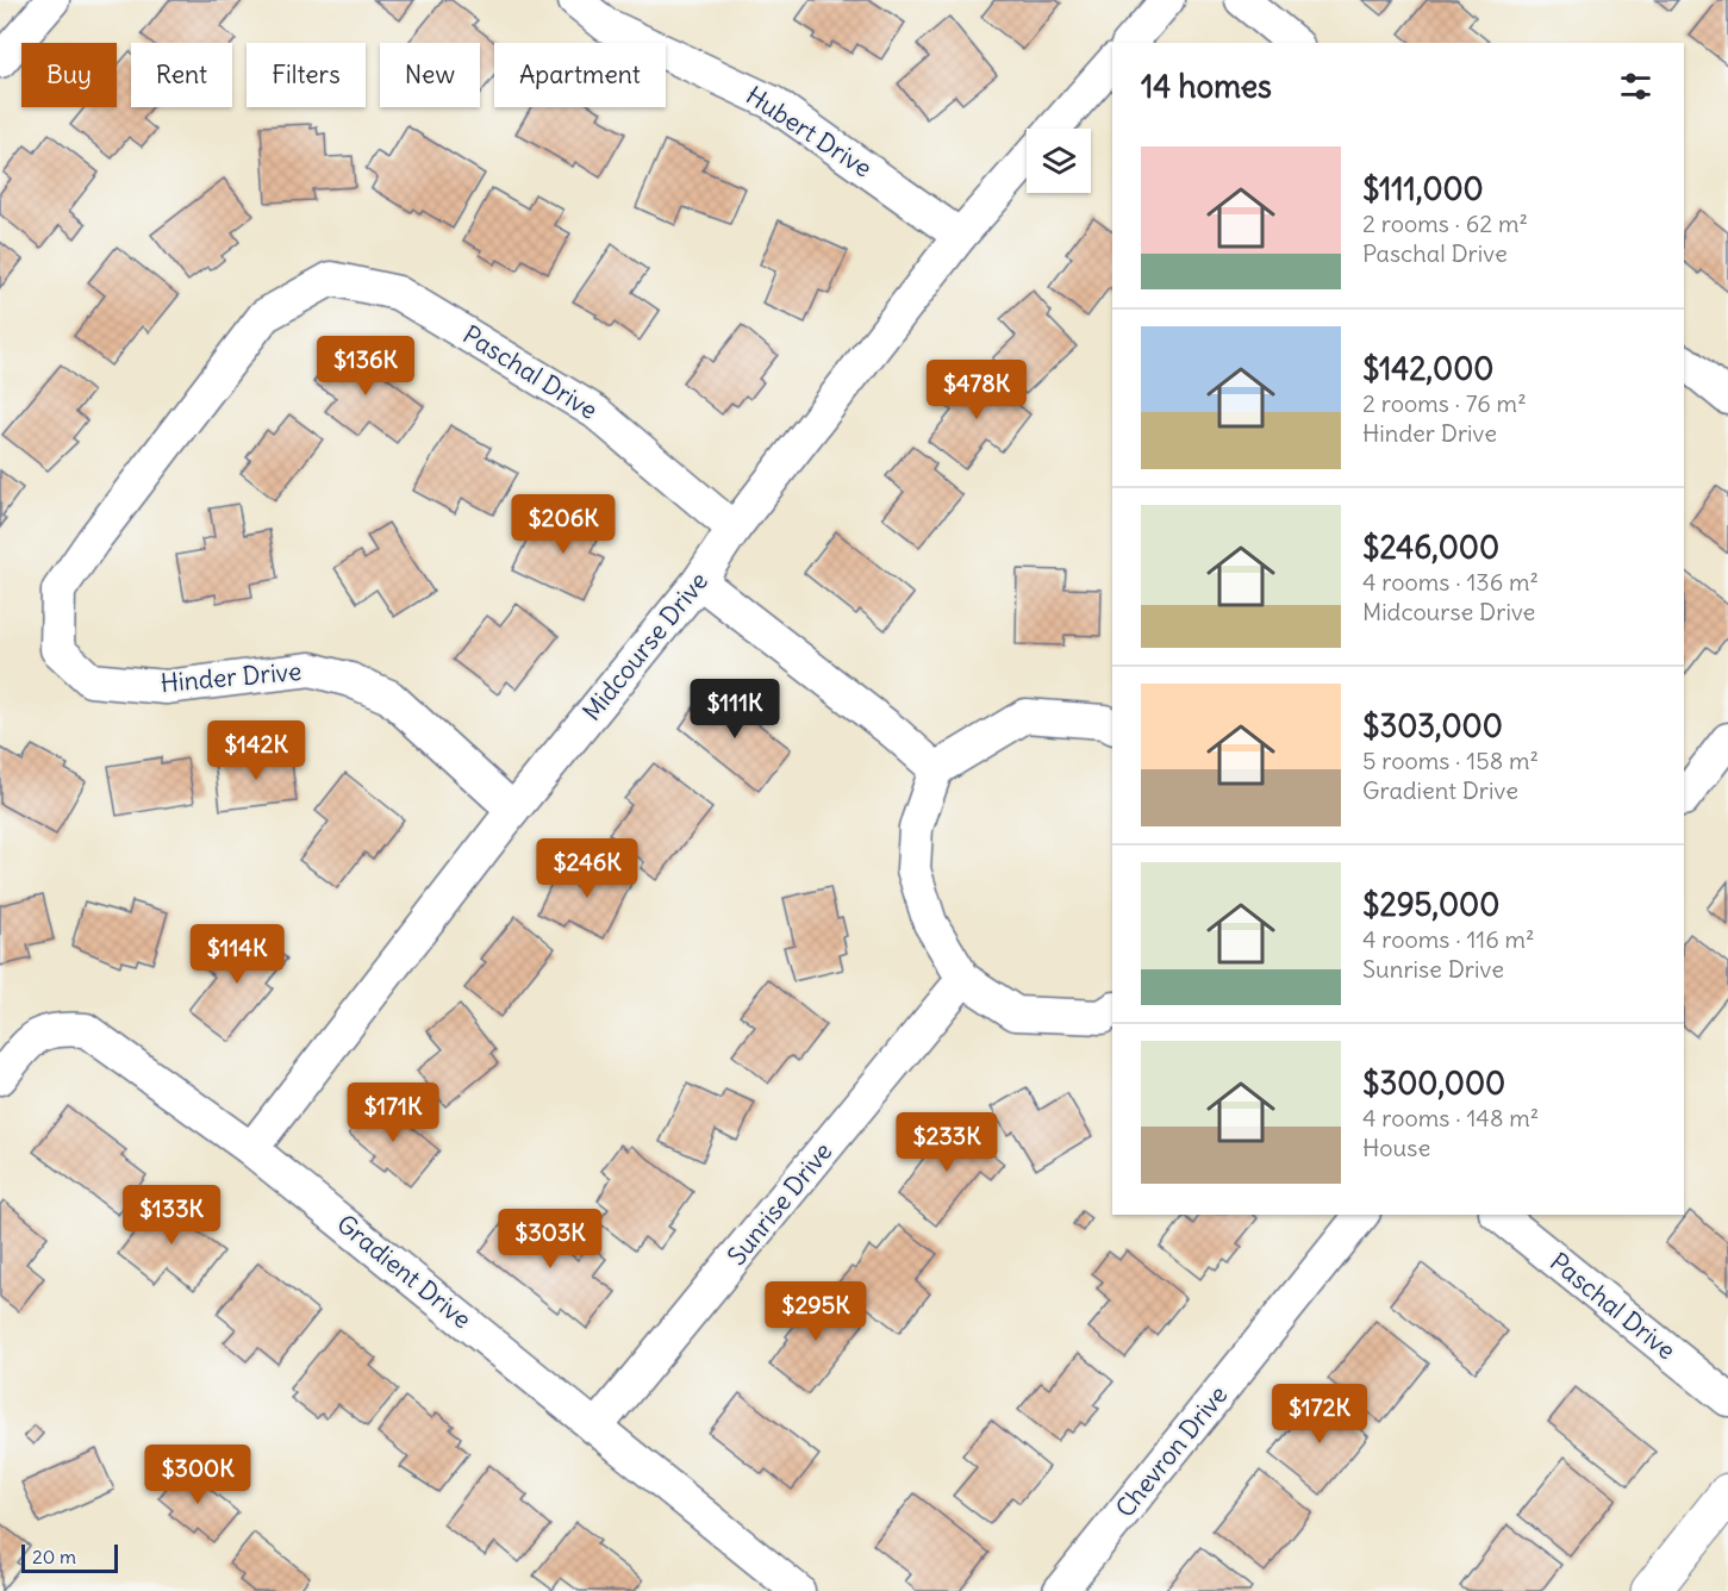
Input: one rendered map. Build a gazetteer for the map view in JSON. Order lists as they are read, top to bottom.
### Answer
{
  "streets": {
    "street": [
      "Hubert Drive",
      "Paschal Drive",
      "Midcourse Drive",
      "Hinder Drive",
      "Sunrise Drive",
      "Gradient Drive",
      "Chevron Drive"
    ]
  },
  "crossings": [
    ["Hubert Drive", "Midcourse Drive"],
    ["Paschal Drive", "Midcourse Drive"],
    ["Paschal Drive", "Hinder Drive"],
    ["Midcourse Drive", "Hinder Drive"],
    ["Midcourse Drive", "Gradient Drive"],
    ["Sunrise Drive", "Gradient Drive"]
  ],
  "scale_bar": "20 m",
  "page": {
    "chip": [
      "Buy",
      "Rent",
      "Filters",
      "New",
      "Apartment"
    ],
    "heading": "14 homes",
    "list": [
      {
        "name": "$111,000",
        "note": "2 rooms · 62 m² · Paschal Drive"
      },
      {
        "name": "$142,000",
        "note": "2 rooms · 76 m² · Hinder Drive"
      },
      {
        "name": "$246,000",
        "note": "4 rooms · 136 m² · Midcourse Drive"
      },
      {
        "name": "$303,000",
        "note": "5 rooms · 158 m² · Gradient Drive"
      },
      {
        "name": "$295,000",
        "note": "4 rooms · 116 m² · Sunrise Drive"
      },
      {
        "name": "$300,000",
        "note": "4 rooms · 148 m² · House"
      }
    ],
    "price": [
      "$136K",
      "$478K",
      "$206K",
      "$111K",
      "$142K",
      "$246K",
      "$114K",
      "$171K",
      "$233K",
      "$133K",
      "$303K",
      "$295K",
      "$172K",
      "$300K"
    ],
    "scale": "20 m"
  }
}
